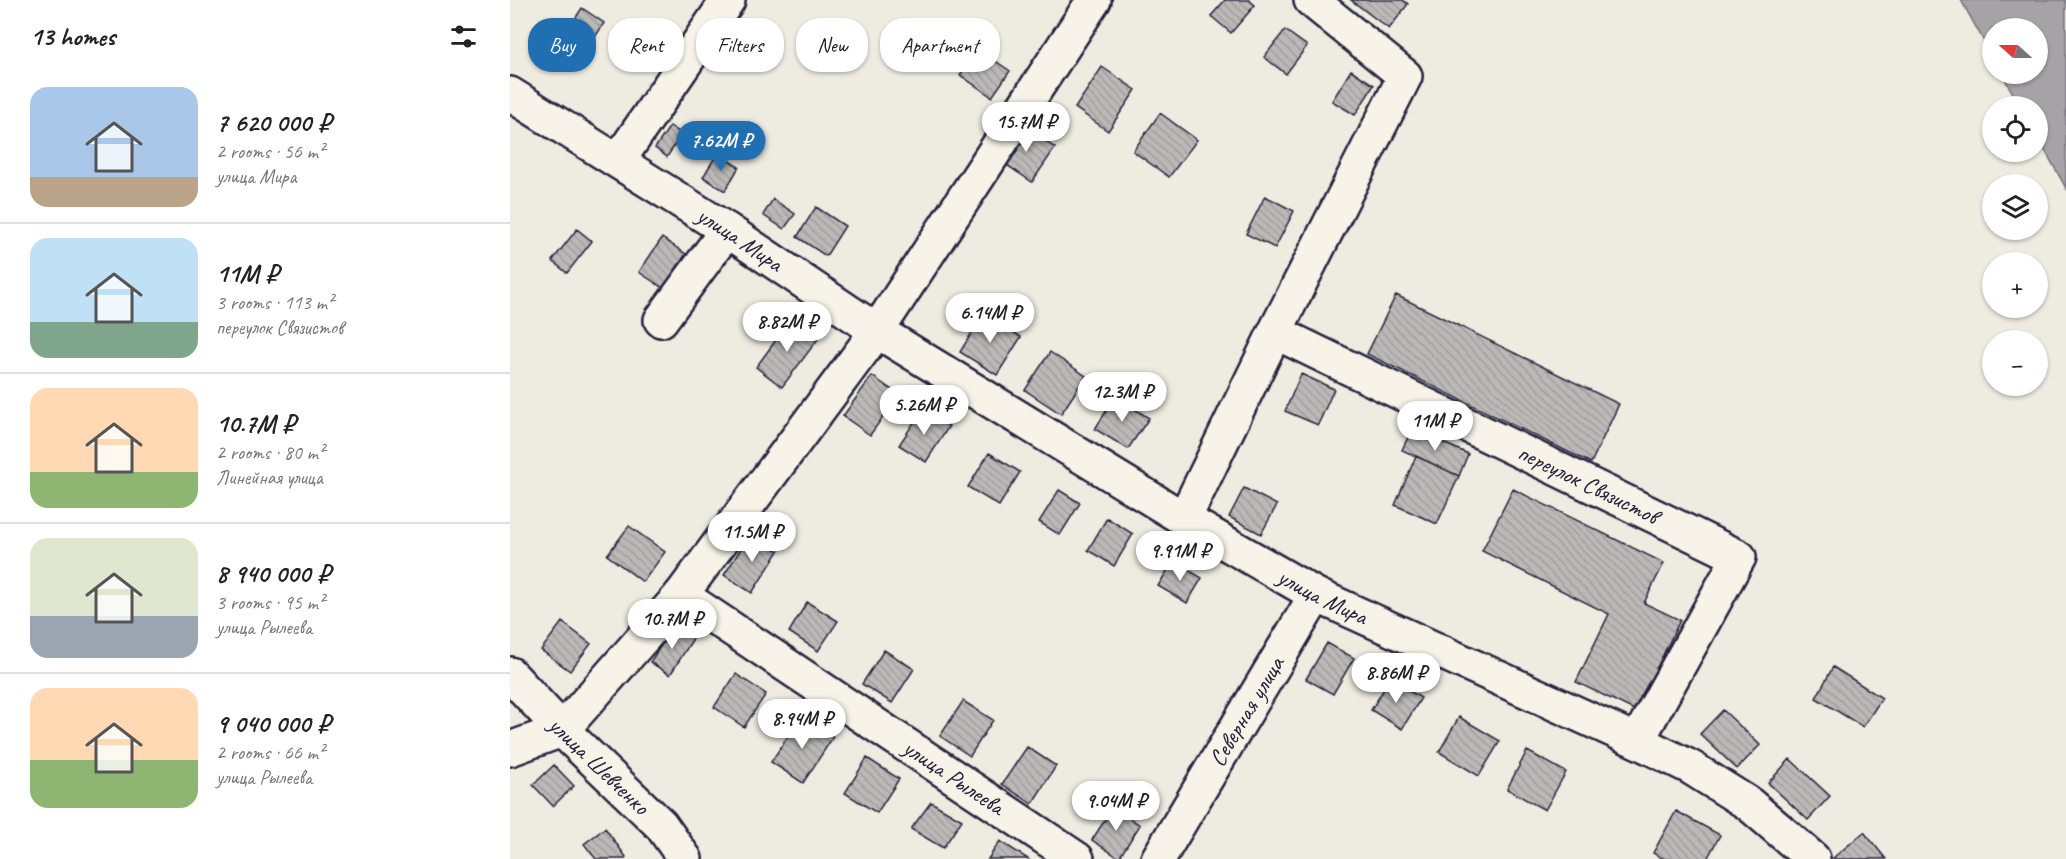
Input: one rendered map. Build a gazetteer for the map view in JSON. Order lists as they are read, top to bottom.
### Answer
{
  "streets": {
    "street": [
      "улица Мира",
      "переулок Связистов",
      "Северная улица",
      "улица Шевченко",
      "улица Рылеева"
    ]
  },
  "crossings": [
    ["улица Мира", "переулок Связистов"],
    ["улица Мира", "Северная улица"]
  ],
  "north": "left",
  "page": {
    "heading": "13 homes",
    "map_buttons": ["+", "−"],
    "chip": [
      "Buy",
      "Rent",
      "Filters",
      "New",
      "Apartment"
    ],
    "list": [
      {
        "name": "7 620 000 ₽",
        "note": "2 rooms · 56 m² · улица Мира"
      },
      {
        "name": "11M ₽",
        "note": "3 rooms · 113 m² · переулок Связистов"
      },
      {
        "name": "10.7M ₽",
        "note": "2 rooms · 80 m² · Линейная улица"
      },
      {
        "name": "8 940 000 ₽",
        "note": "3 rooms · 95 m² · улица Рылеева"
      },
      {
        "name": "9 040 000 ₽",
        "note": "2 rooms · 66 m² · улица Рылеева"
      }
    ],
    "price": [
      "15.7M ₽",
      "7.62M ₽",
      "6.14M ₽",
      "8.82M ₽",
      "12.3M ₽",
      "5.26M ₽",
      "11M ₽",
      "11.5M ₽",
      "9.91M ₽",
      "10.7M ₽",
      "8.86M ₽",
      "8.94M ₽",
      "9.04M ₽"
    ]
  }
}
